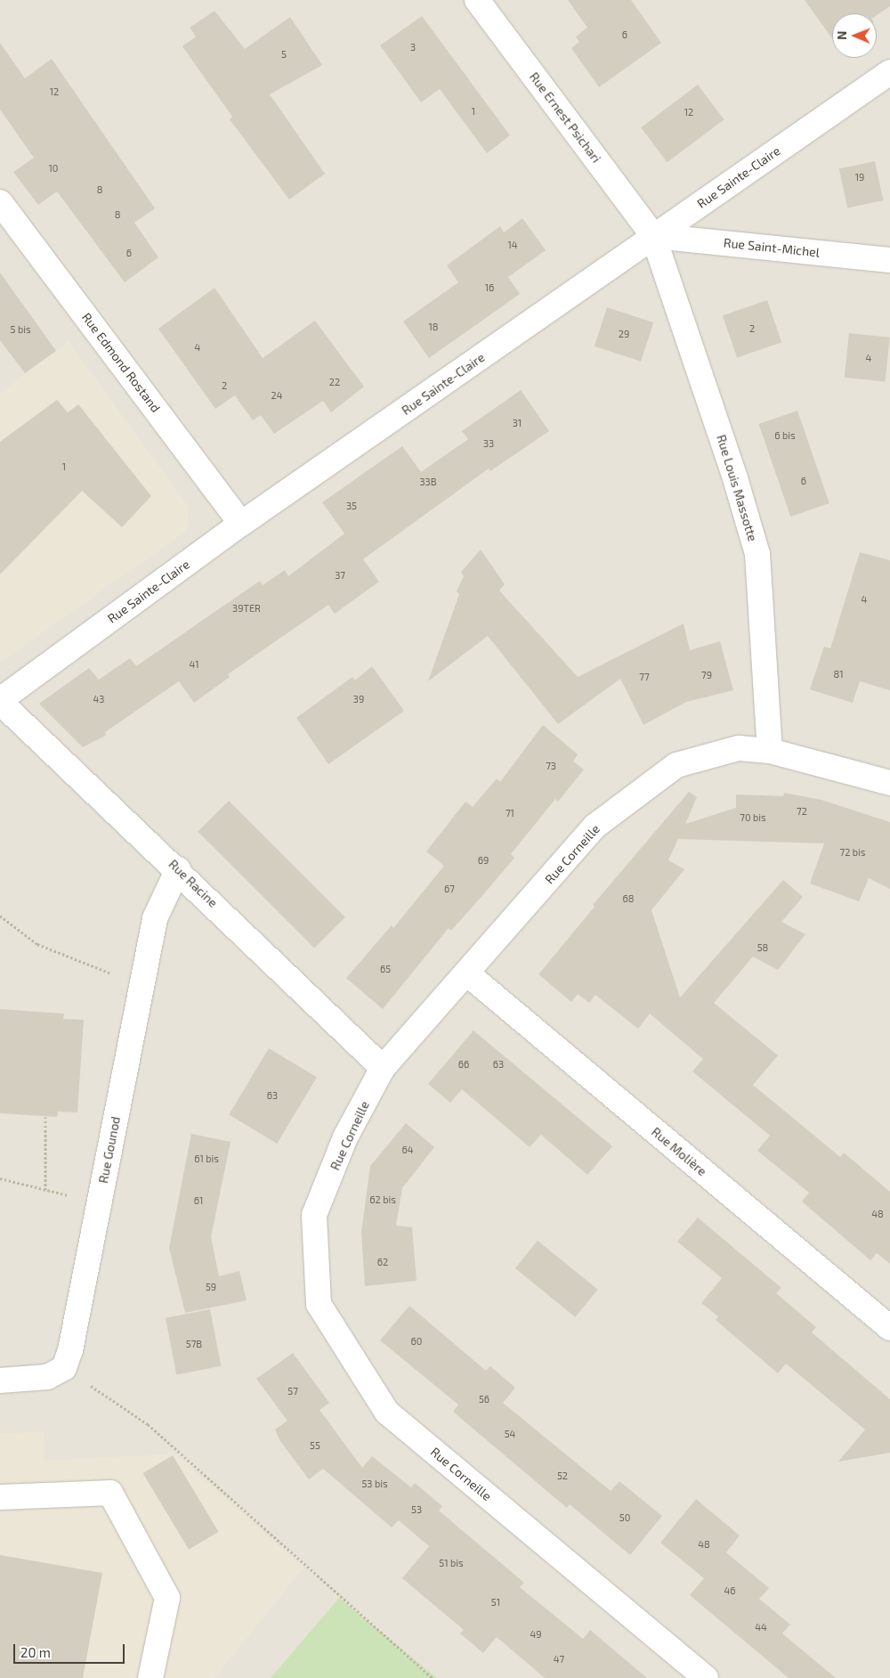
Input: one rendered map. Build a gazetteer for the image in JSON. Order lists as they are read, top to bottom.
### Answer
{
  "streets": {
    "street": [
      "Rue Ernest Psichari",
      "Rue Sainte-Claire",
      "Rue Saint-Michel",
      "Rue Edmond Rostand",
      "Rue Louis Massotte",
      "Rue Corneille",
      "Rue Racine",
      "Rue Gounod",
      "Rue Molière"
    ]
  },
  "crossings": [
    ["Rue Ernest Psichari", "Rue Sainte-Claire"],
    ["Rue Ernest Psichari", "Rue Saint-Michel"],
    ["Rue Ernest Psichari", "Rue Louis Massotte"],
    ["Rue Sainte-Claire", "Rue Saint-Michel"],
    ["Rue Sainte-Claire", "Rue Edmond Rostand"],
    ["Rue Sainte-Claire", "Rue Louis Massotte"],
    ["Rue Sainte-Claire", "Rue Racine"],
    ["Rue Saint-Michel", "Rue Louis Massotte"],
    ["Rue Louis Massotte", "Rue Corneille"],
    ["Rue Corneille", "Rue Racine"],
    ["Rue Corneille", "Rue Molière"],
    ["Rue Racine", "Rue Gounod"]
  ],
  "house_numbers": [
    "6",
    "3",
    "5",
    "12",
    "1",
    "12",
    "10",
    "19",
    "8",
    "8",
    "14",
    "6",
    "16",
    "18",
    "2",
    "5 bis",
    "29",
    "4",
    "4",
    "22",
    "2",
    "24",
    "31",
    "6 bis",
    "33",
    "1",
    "6",
    "33B",
    "35",
    "37",
    "4",
    "39TER",
    "41",
    "81",
    "79",
    "77",
    "43",
    "39",
    "73",
    "72",
    "71",
    "70 bis",
    "72 bis",
    "69",
    "67",
    "68",
    "58",
    "65",
    "66",
    "63",
    "63",
    "64",
    "61 bis",
    "62 bis",
    "61",
    "48",
    "62",
    "59",
    "60",
    "57B",
    "57",
    "56",
    "54",
    "55",
    "52",
    "53 bis",
    "53",
    "50",
    "48",
    "51 bis",
    "46",
    "51",
    "44",
    "49",
    "47"
  ],
  "scale_bar": "20 m",
  "north": "left"
}
